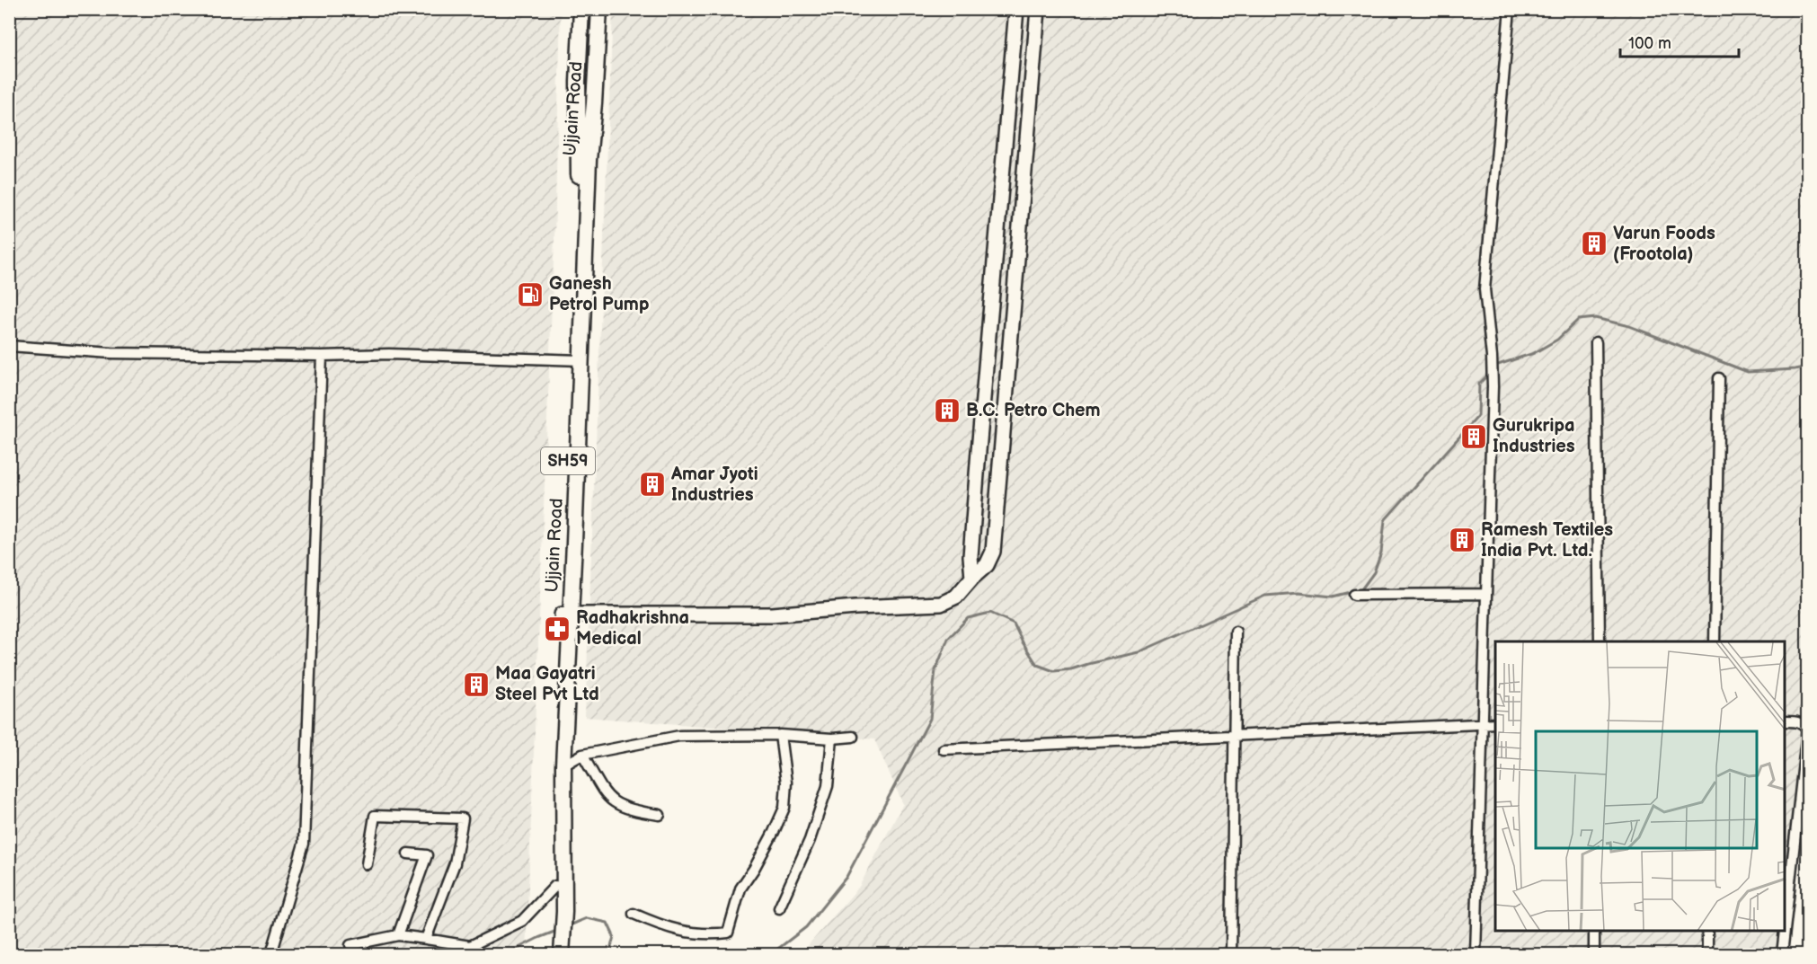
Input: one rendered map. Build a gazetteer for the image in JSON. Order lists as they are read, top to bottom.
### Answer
{
  "streets": {
    "main road": ["Ujjain Road", "SH59"]
  },
  "places": {
    "building": [
      "Varun Foods (Frootola)",
      "B.C. Petro Chem",
      "Gurukripa Industries",
      "Amar Jyoti Industries",
      "Ramesh Textiles India Pvt. Ltd.",
      "Maa Gayatri Steel Pvt Ltd"
    ],
    "fuel station": ["Ganesh Petrol Pump"],
    "pharmacy": ["Radhakrishna Medical"]
  },
  "scale_bar": "100 m"
}
